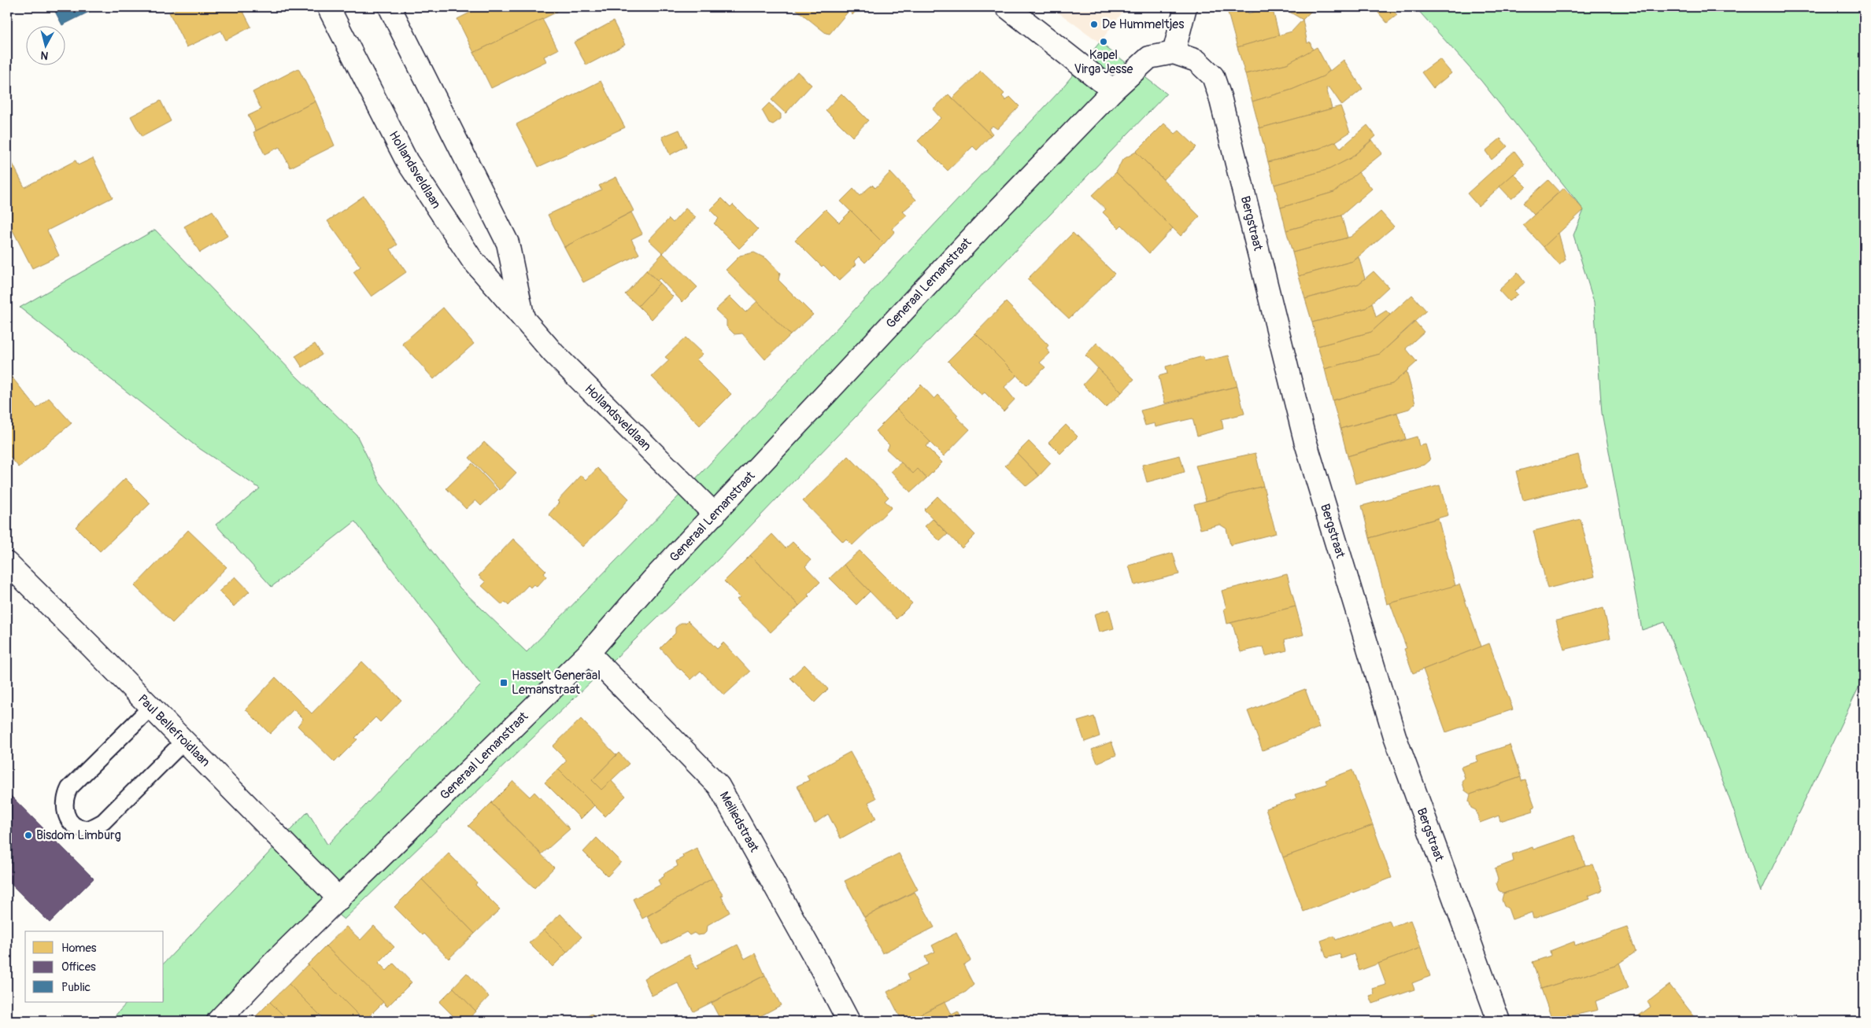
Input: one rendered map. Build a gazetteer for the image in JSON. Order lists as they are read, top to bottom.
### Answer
{
  "streets": {
    "street": [
      "Hollandsveldlaan",
      "Bergstraat",
      "Generaal Lemanstraat",
      "Paul Bellefroidlaan",
      "Meiliedstraat"
    ]
  },
  "crossings": [
    ["Hollandsveldlaan", "Generaal Lemanstraat"],
    ["Bergstraat", "Generaal Lemanstraat"],
    ["Generaal Lemanstraat", "Paul Bellefroidlaan"],
    ["Generaal Lemanstraat", "Meiliedstraat"]
  ],
  "places": {
    "other": ["De Hummeltjes", "Kapel Virga Jesse", "Bisdom Limburg"],
    "transit": ["Hasselt Generaal Lemanstraat"]
  },
  "legend": ["Homes", "Offices", "Public"],
  "north": "bottom"
}
